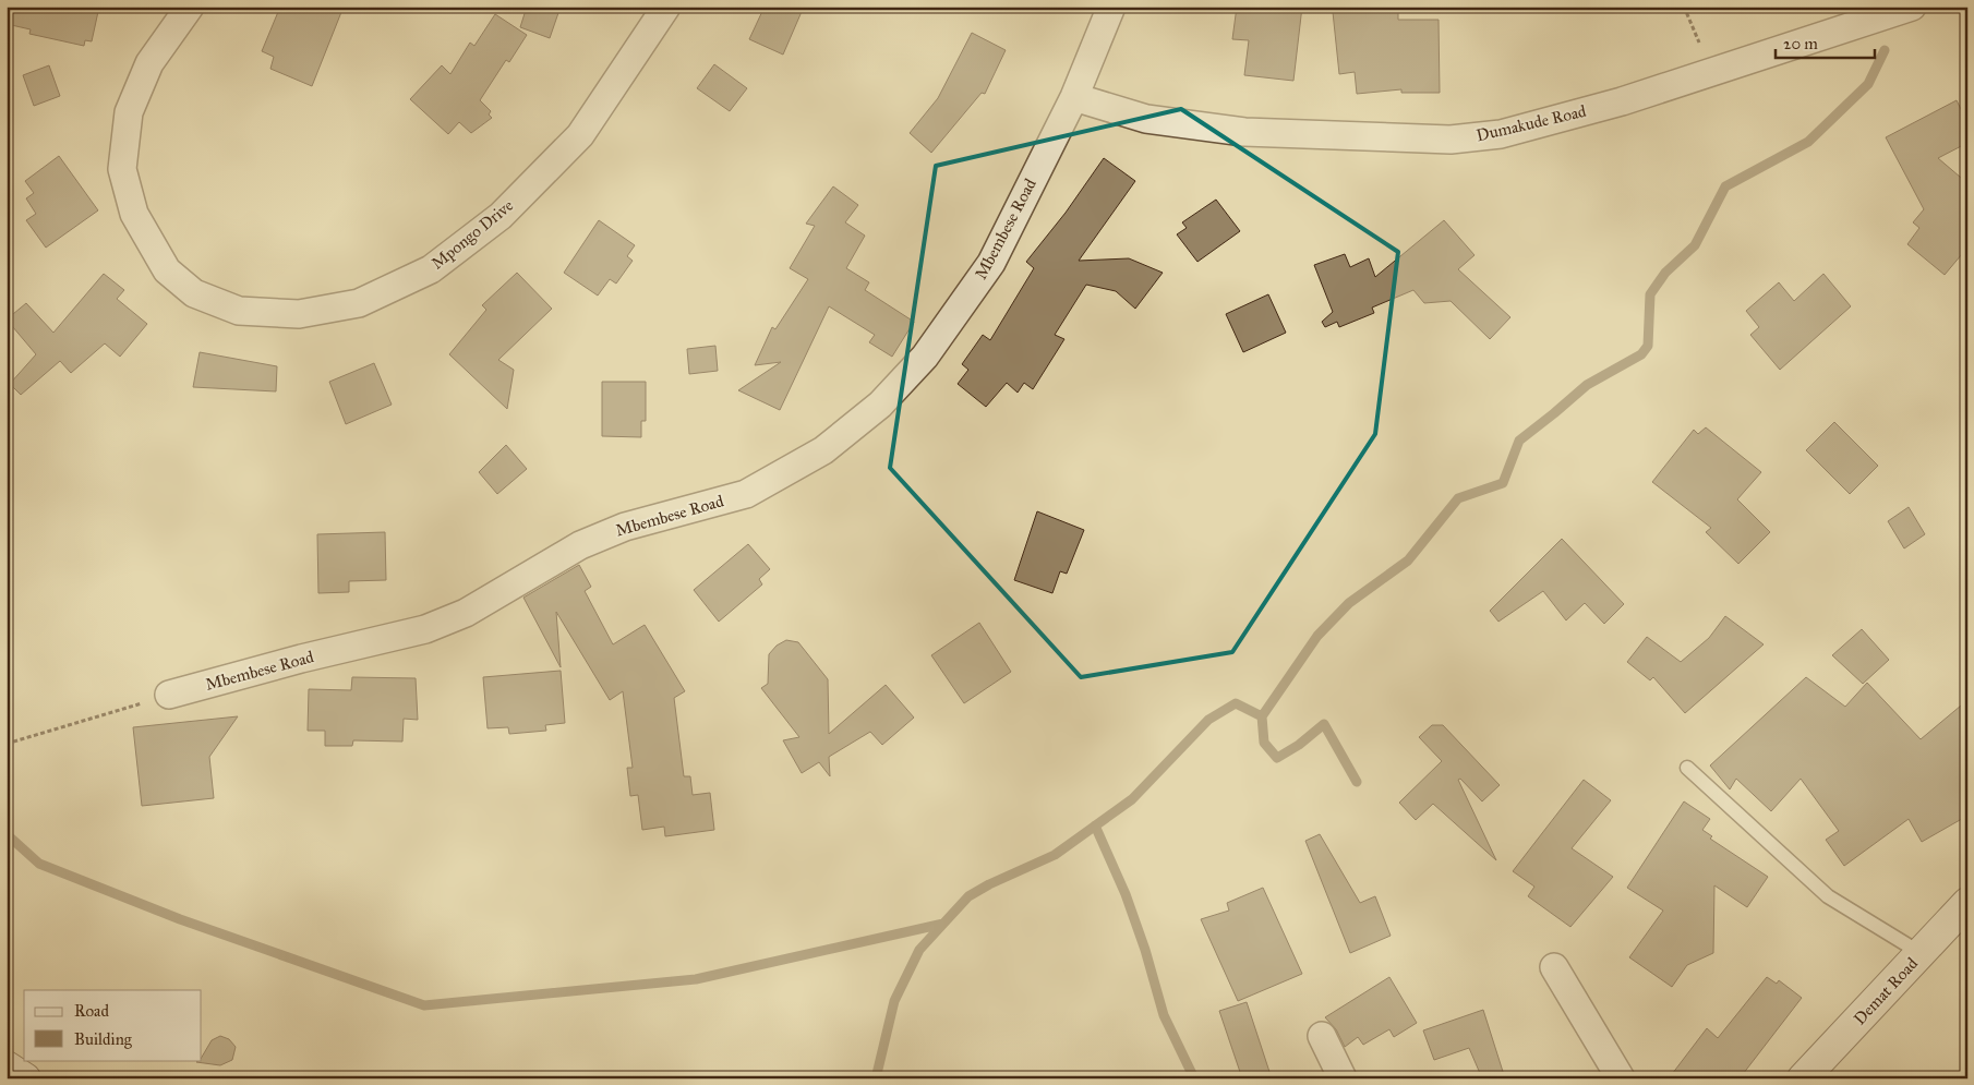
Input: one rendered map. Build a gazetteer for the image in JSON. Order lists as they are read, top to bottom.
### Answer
{
  "streets": {
    "street": [
      "Dumakude Road",
      "Mbembese Road",
      "Mpongo Drive",
      "Demat Road"
    ]
  },
  "crossings": [
    ["Dumakude Road", "Mbembese Road"]
  ],
  "legend": ["Road", "Building"],
  "scale_bar": "20 m"
}
